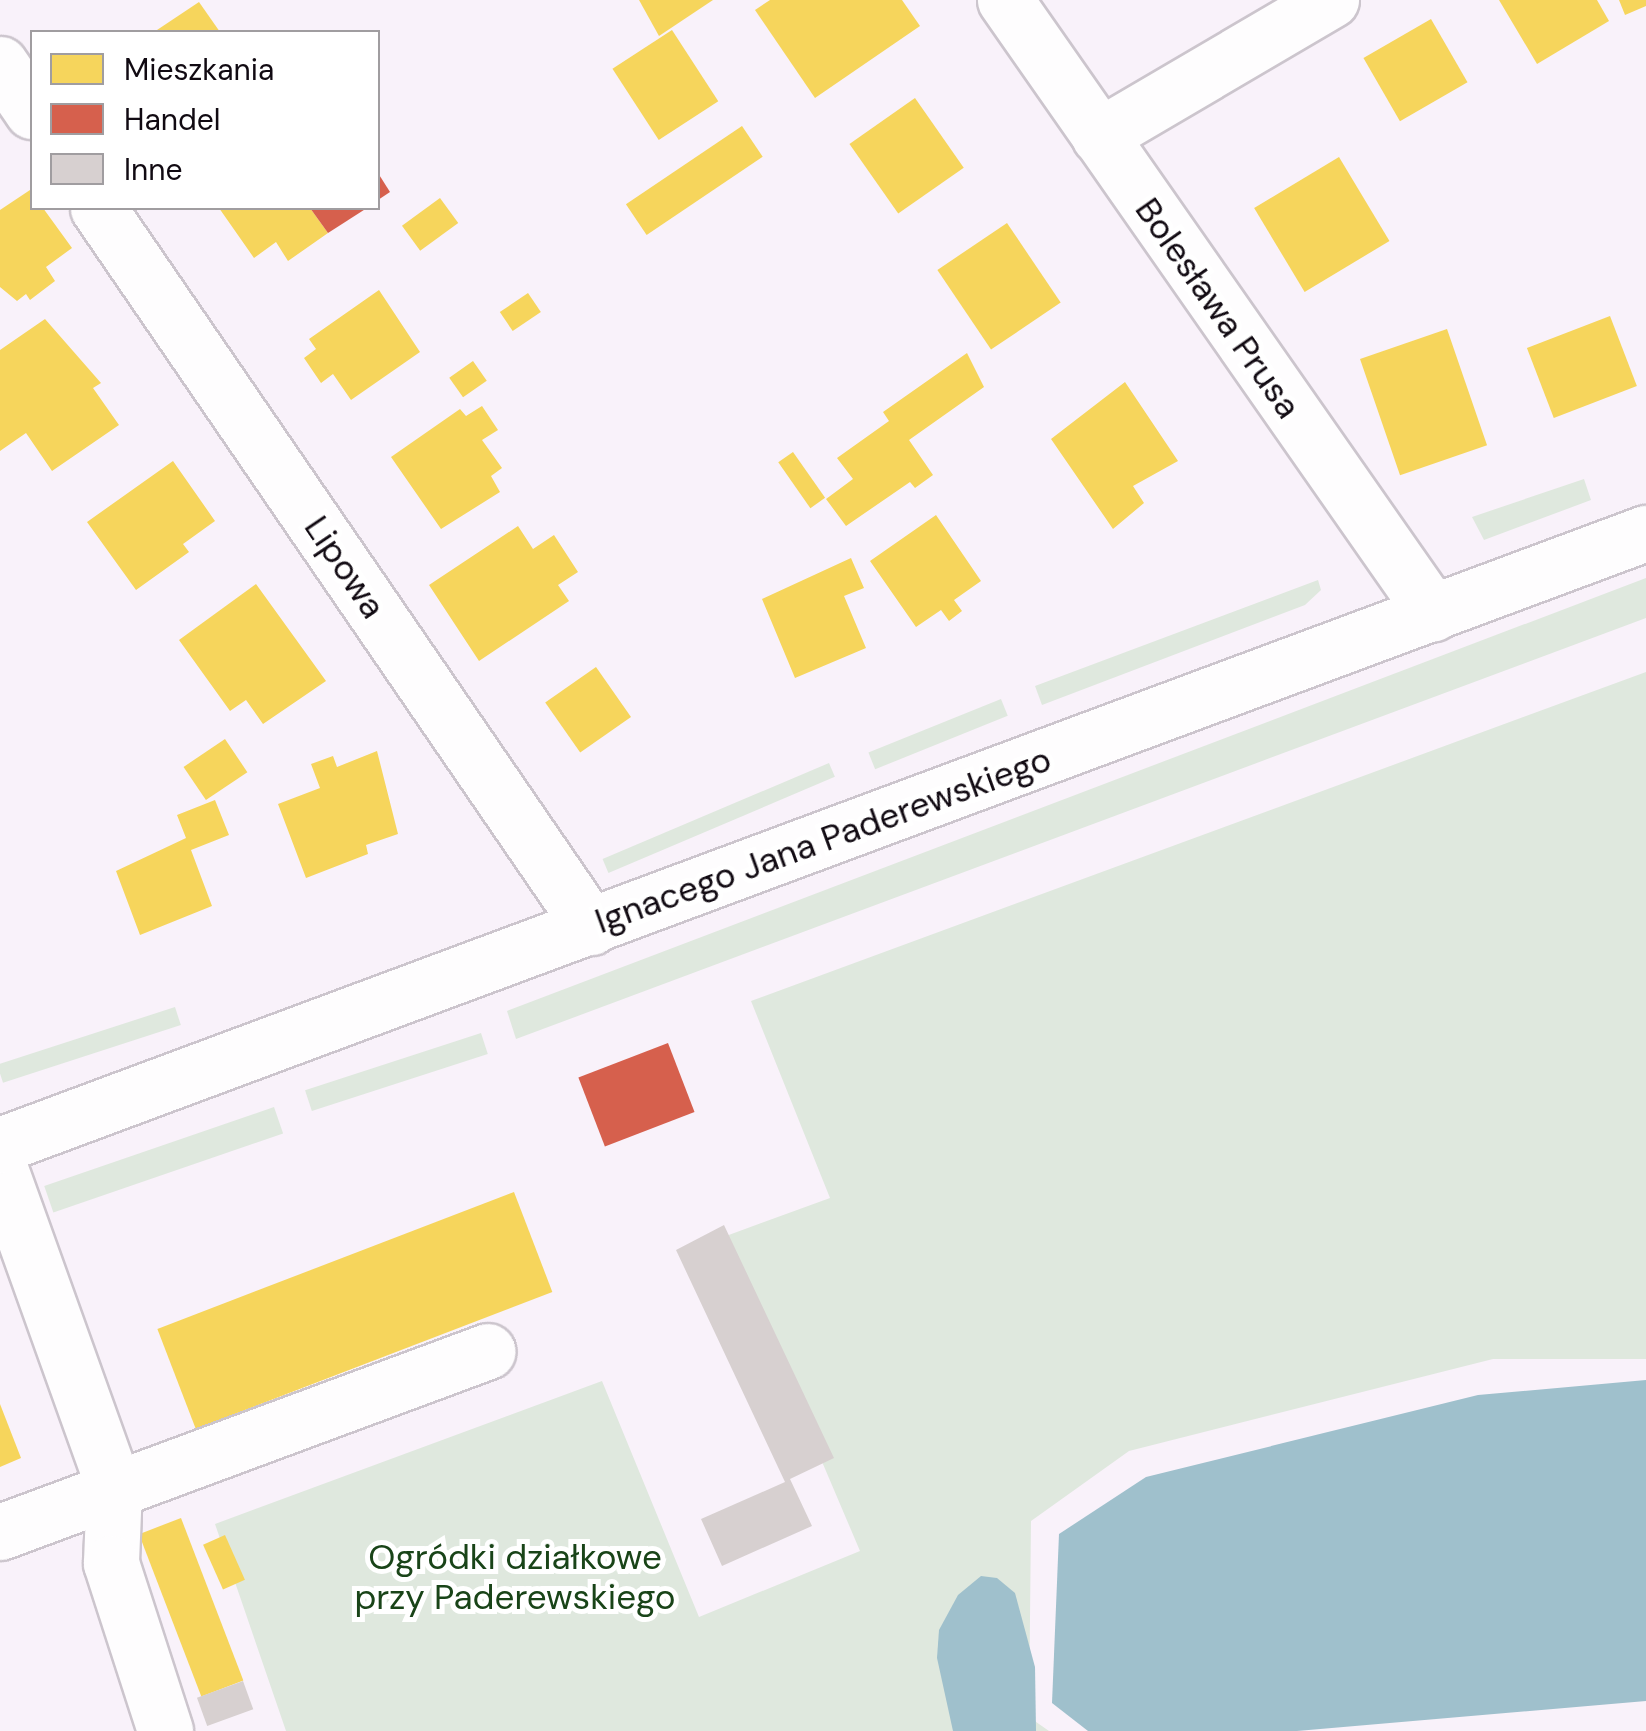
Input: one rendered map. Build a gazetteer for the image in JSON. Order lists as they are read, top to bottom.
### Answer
{
  "streets": {
    "street": ["Bolesława Prusa", "Lipowa", "Ignacego Jana Paderewskiego"]
  },
  "crossings": [
    ["Bolesława Prusa", "Ignacego Jana Paderewskiego"],
    ["Lipowa", "Ignacego Jana Paderewskiego"]
  ],
  "parks": ["Ogródki działkowe przy Paderewskiego"],
  "legend": ["Mieszkania", "Handel", "Inne"]
}
